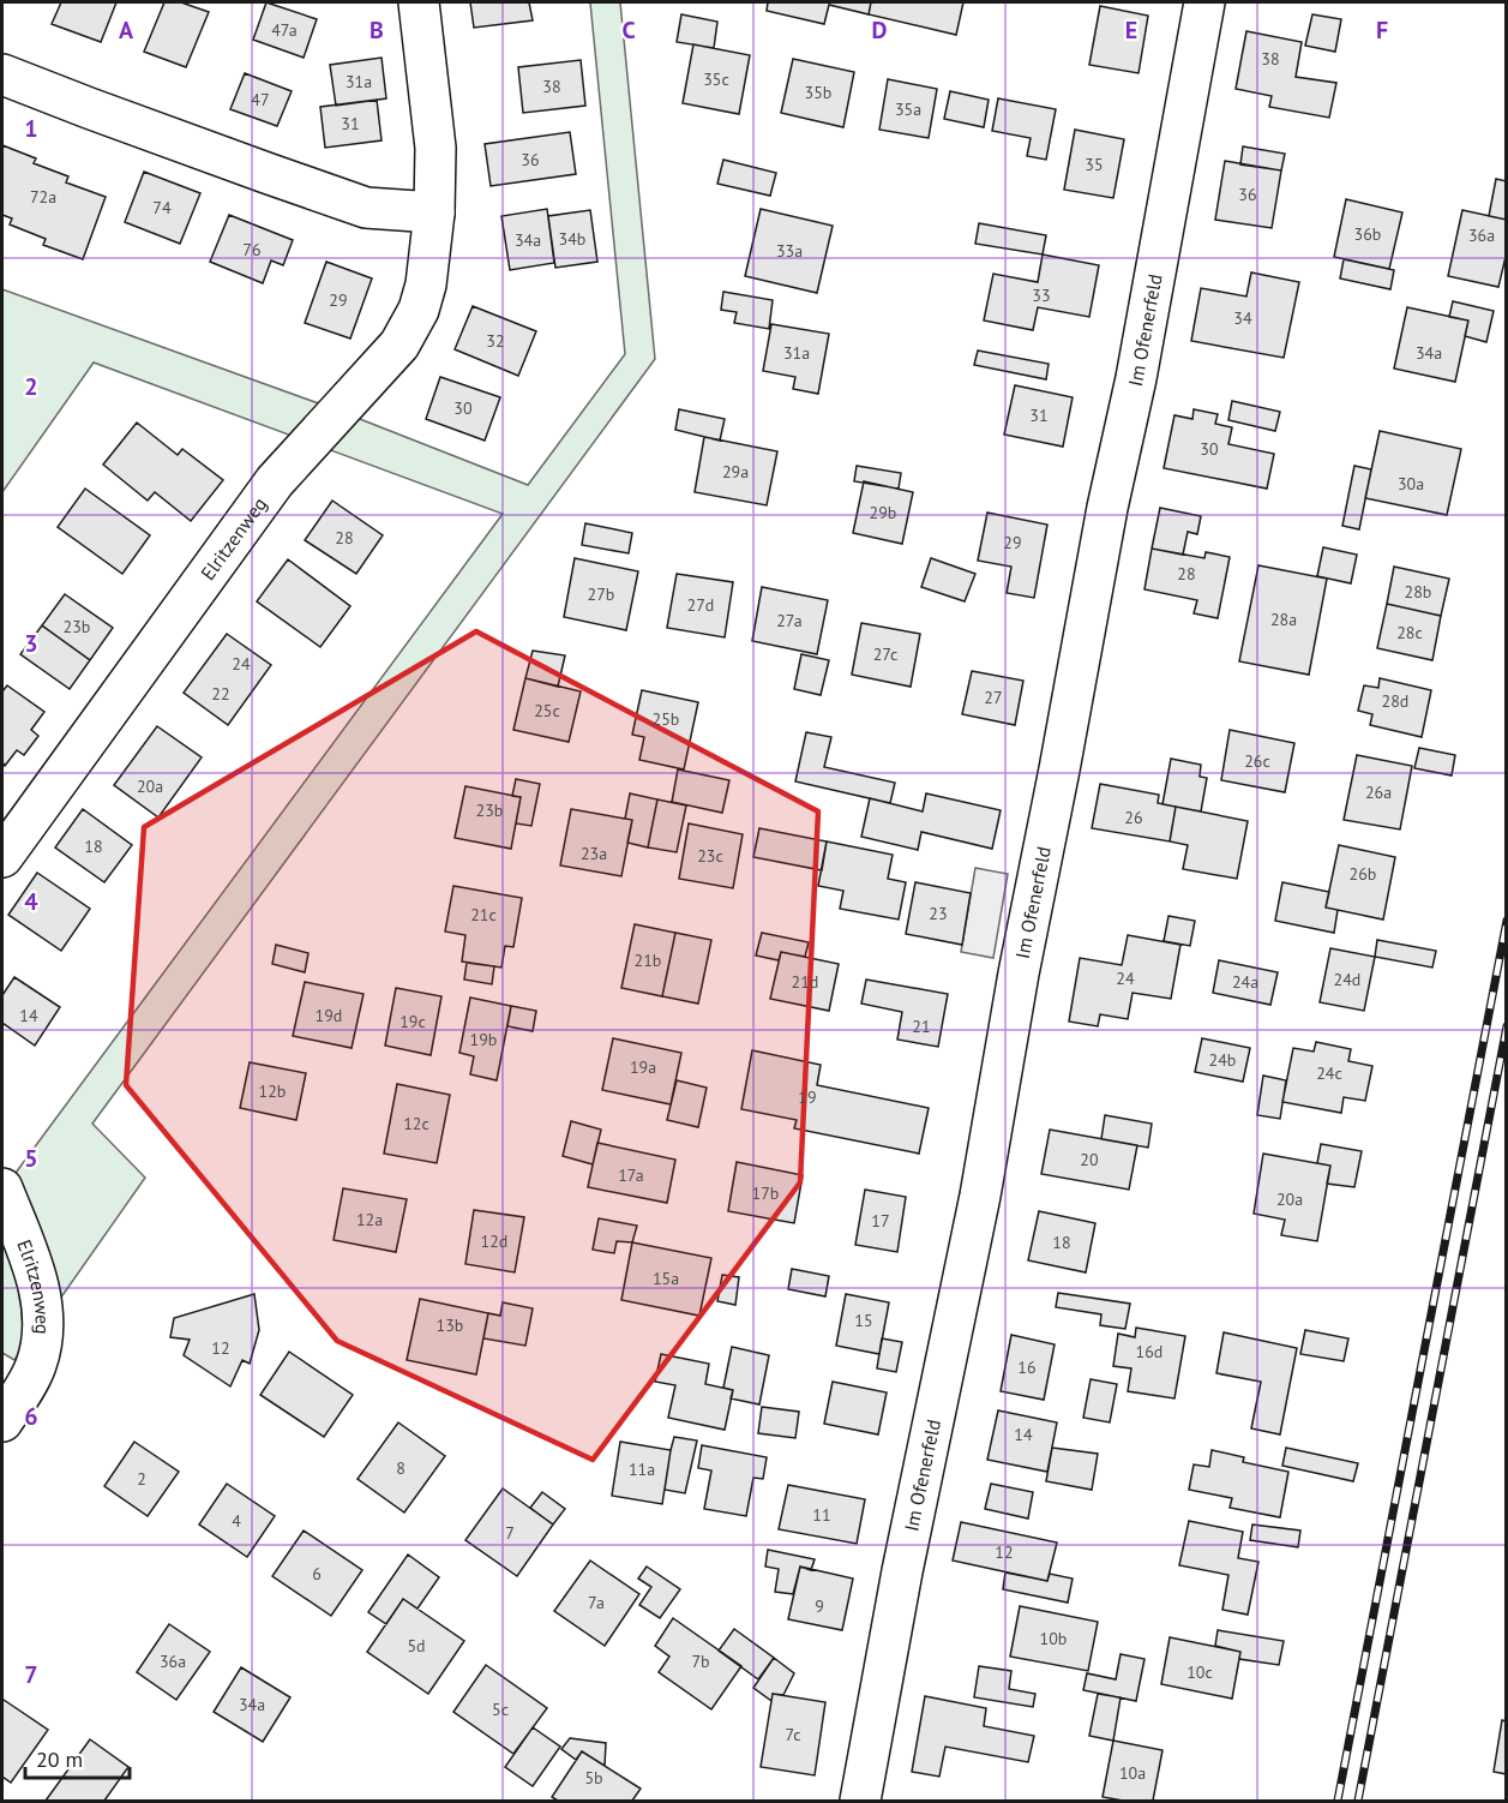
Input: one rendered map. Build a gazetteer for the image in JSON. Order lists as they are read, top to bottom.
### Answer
{
  "streets": {
    "street": ["Im Ofenerfeld", "Elritzenweg"]
  },
  "house_numbers": [
    "47a",
    "38",
    "35c",
    "31a",
    "38",
    "35b",
    "47",
    "35a",
    "31",
    "36",
    "35",
    "36",
    "72a",
    "74",
    "36b",
    "36a",
    "34b",
    "34a",
    "76",
    "33a",
    "33",
    "29",
    "34",
    "32",
    "31a",
    "34a",
    "30",
    "31",
    "30",
    "29a",
    "30a",
    "29b",
    "28",
    "29",
    "28",
    "28b",
    "27b",
    "27d",
    "28a",
    "27a",
    "23b",
    "28c",
    "27c",
    "24",
    "22",
    "27",
    "28d",
    "25c",
    "25b",
    "26c",
    "20a",
    "26a",
    "23b",
    "26",
    "18",
    "23a",
    "23c",
    "26b",
    "23",
    "21c",
    "21b",
    "24",
    "24d",
    "21d",
    "24a",
    "14",
    "19d",
    "19c",
    "21",
    "19b",
    "24b",
    "19a",
    "24c",
    "12b",
    "19",
    "12c",
    "20",
    "17a",
    "17b",
    "20a",
    "12a",
    "17",
    "12d",
    "18",
    "15a",
    "15",
    "13b",
    "12",
    "16d",
    "16",
    "14",
    "8",
    "11a",
    "2",
    "11",
    "4",
    "7",
    "12",
    "6",
    "7a",
    "9",
    "10b",
    "5d",
    "36a",
    "7b",
    "10c",
    "34a",
    "5c",
    "7c",
    "10a",
    "5b"
  ],
  "scale_bar": "20 m",
  "grid": {
    "columns": [
      "A",
      "B",
      "C",
      "D",
      "E",
      "F"
    ],
    "rows": [
      "1",
      "2",
      "3",
      "4",
      "5",
      "6",
      "7"
    ]
  }
}
